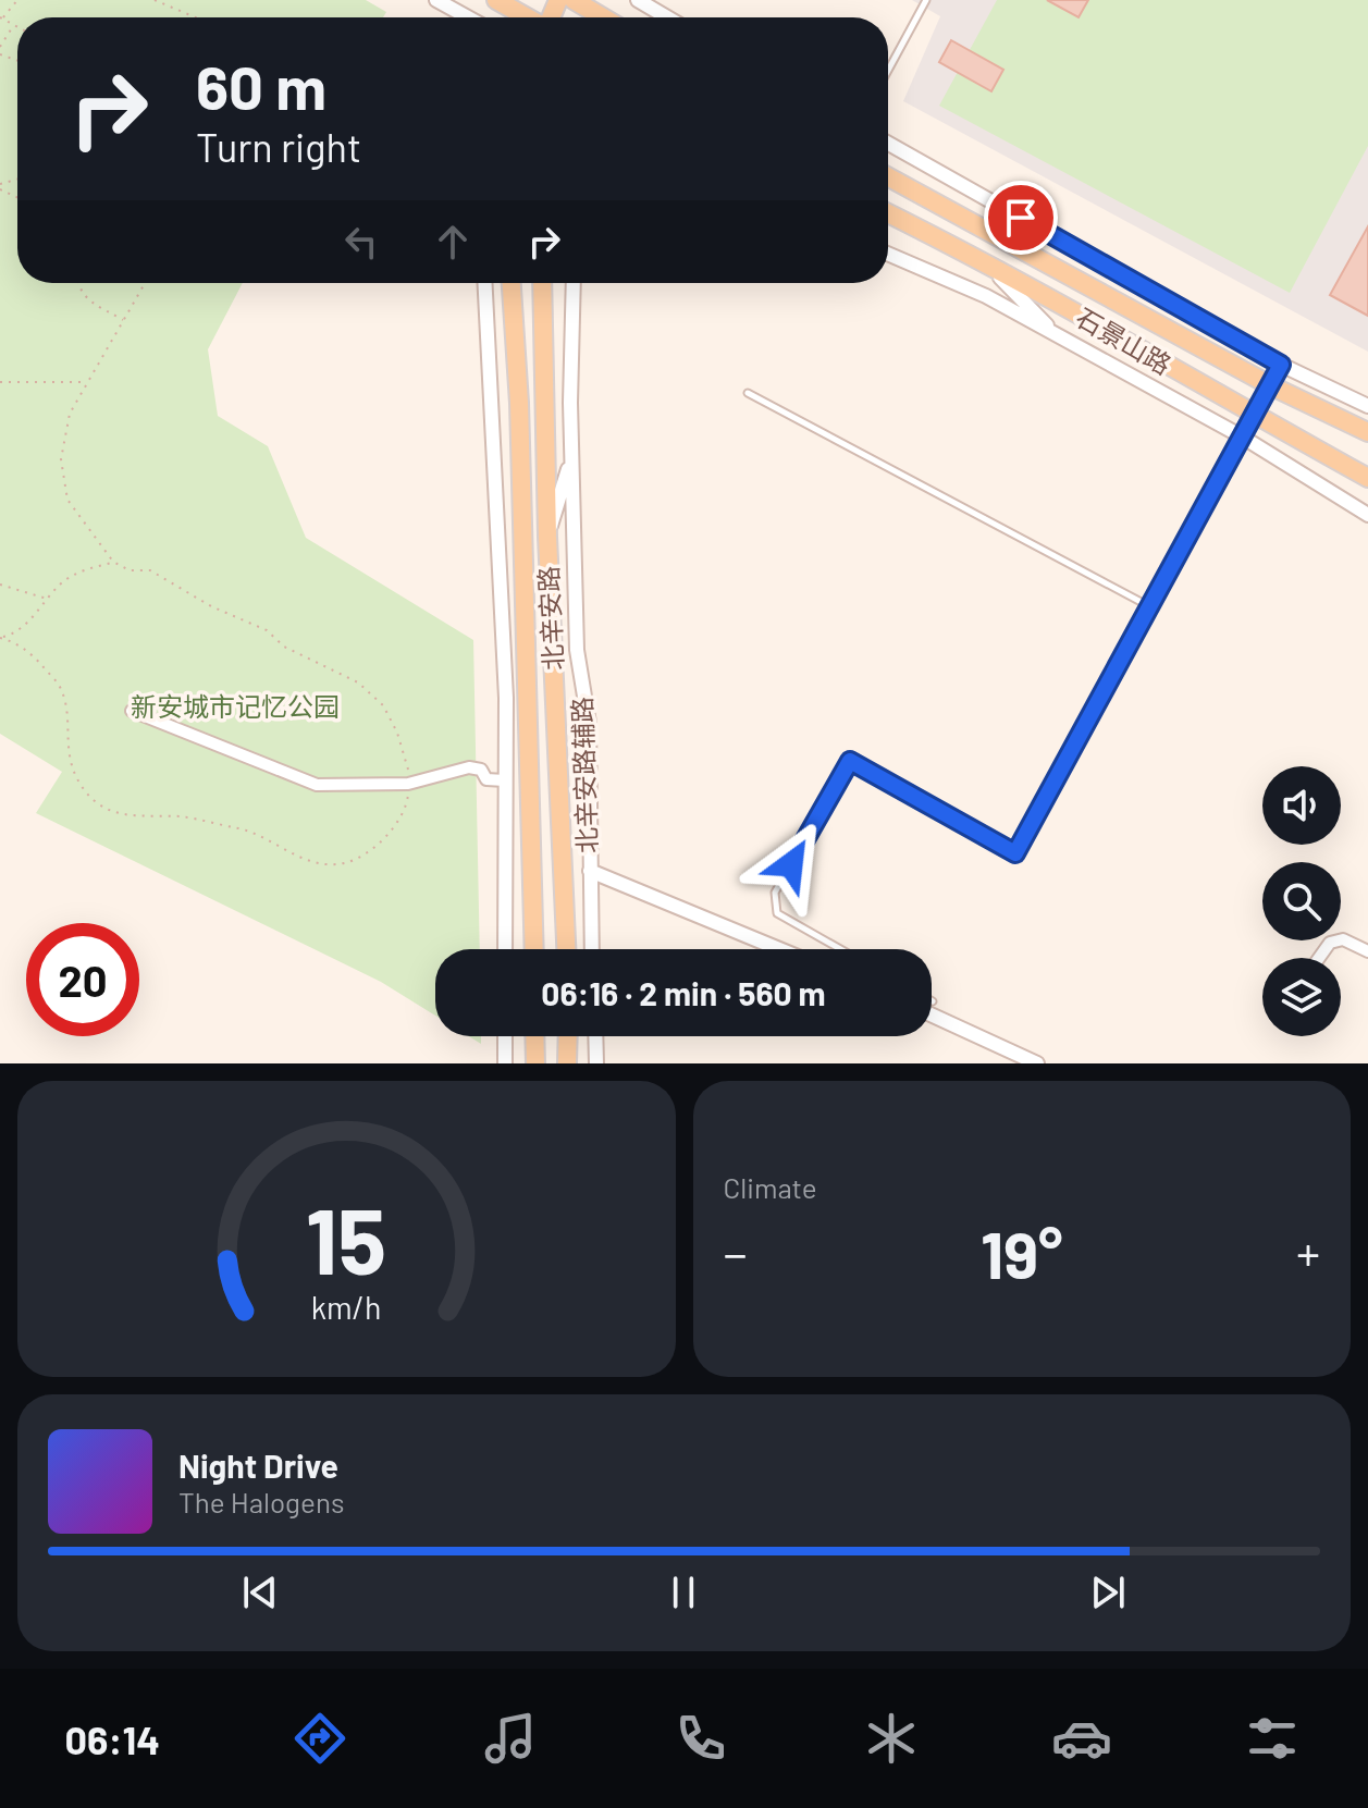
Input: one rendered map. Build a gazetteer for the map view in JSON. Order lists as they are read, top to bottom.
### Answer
{
  "streets": {
    "main road": ["石景山路", "北辛安路"],
    "street": ["北辛安路辅路"]
  },
  "parks": ["新安城市记忆公园"],
  "page": {
    "turn": ["60 m", "Turn right"],
    "limit": "20",
    "trip": "06:16 · 2 min · 560 m",
    "tile": "Climate",
    "heat": ["−", "19°", "+"],
    "song": ["Night Drive", "The Halogens"],
    "tabs": "06:14",
    "gauge": ["15", "km/h"]
  }
}
